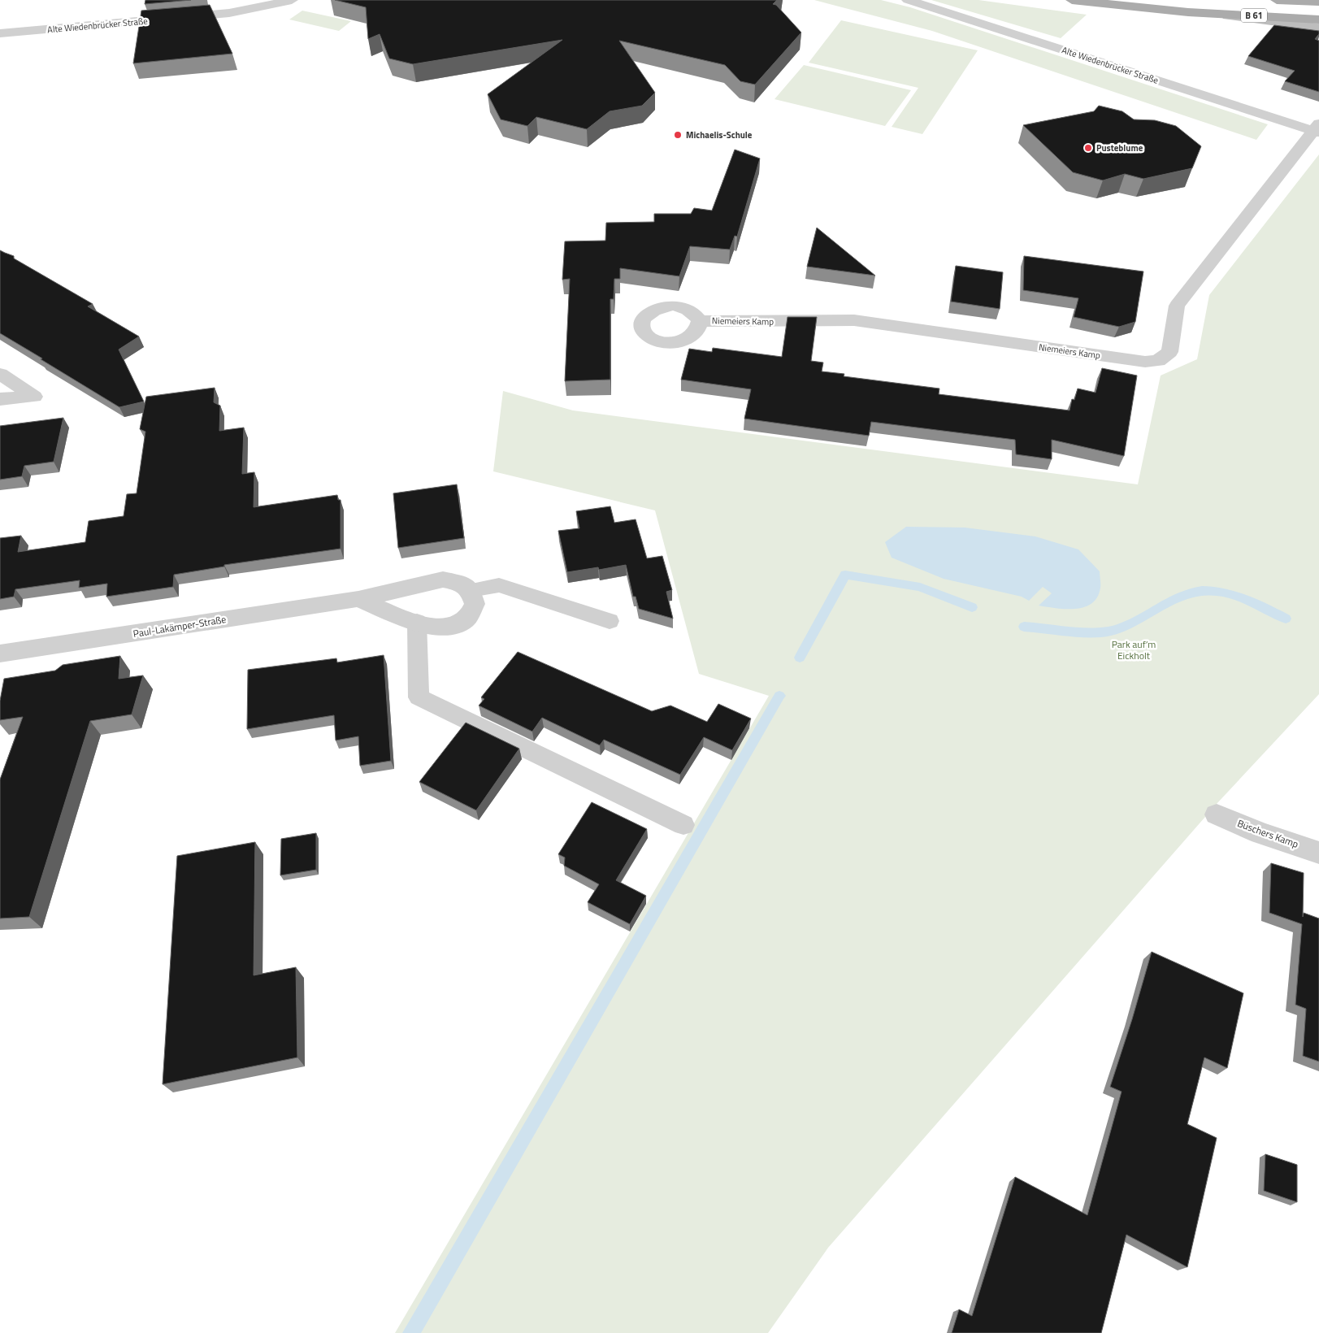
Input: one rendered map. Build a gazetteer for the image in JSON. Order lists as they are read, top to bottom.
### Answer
{
  "streets": {
    "main road": ["B 61"],
    "street": [
      "Alte Wiedenbrücker Straße",
      "Niemeiers Kamp",
      "Paul-Lakämper-Straße",
      "Büschers Kamp"
    ]
  },
  "crossings": [
    ["Alte Wiedenbrücker Straße", "Niemeiers Kamp"]
  ],
  "parks": ["Park auf‘m Eickholt"],
  "places": ["Michaelis-Schule", "Pusteblume"]
}
